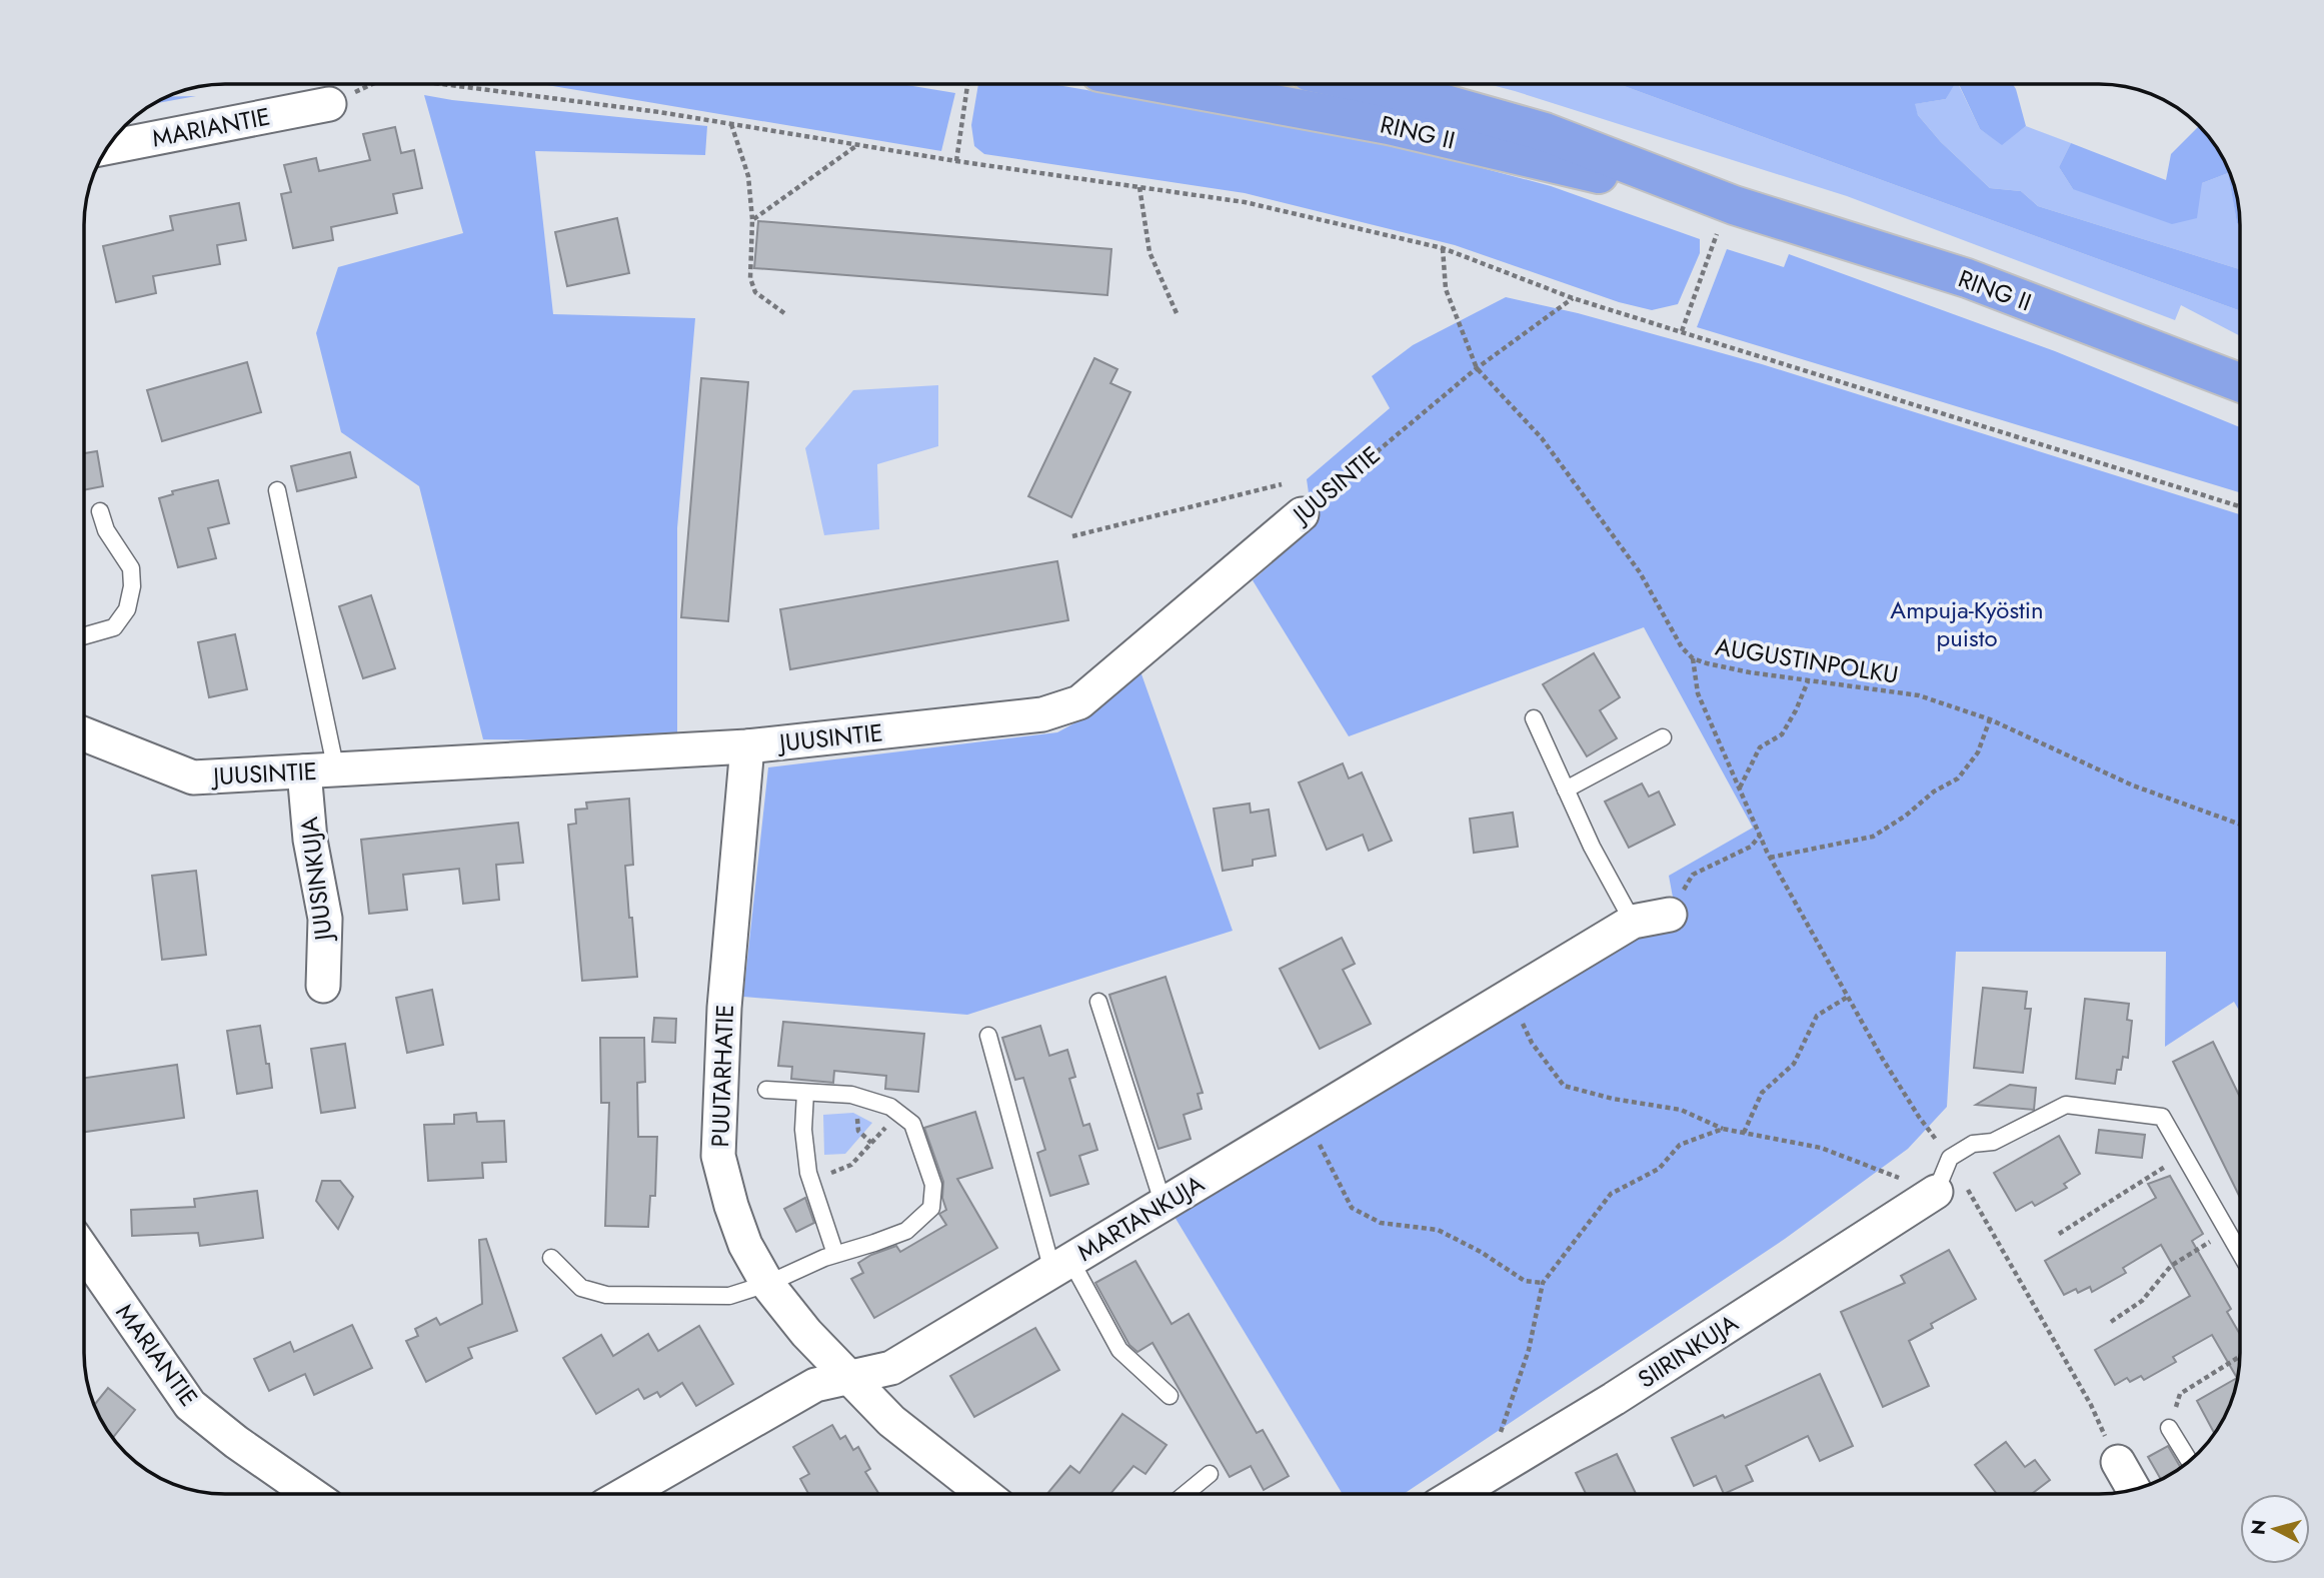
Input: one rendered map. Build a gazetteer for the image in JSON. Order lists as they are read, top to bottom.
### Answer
{
  "streets": {
    "highway": ["RING II"],
    "street": [
      "MARIANTIE",
      "JUUSINTIE",
      "JUUSINKUJA",
      "PUUTARHATIE",
      "MARTANKUJA",
      "SIIRINKUJA"
    ],
    "path": ["AUGUSTINPOLKU"]
  },
  "crossings": [
    ["JUUSINTIE", "AUGUSTINPOLKU"],
    ["JUUSINTIE", "JUUSINKUJA"],
    ["JUUSINTIE", "PUUTARHATIE"],
    ["PUUTARHATIE", "MARTANKUJA"]
  ],
  "parks": ["Ampuja-Kyöstin puisto"],
  "north": "left"
}
